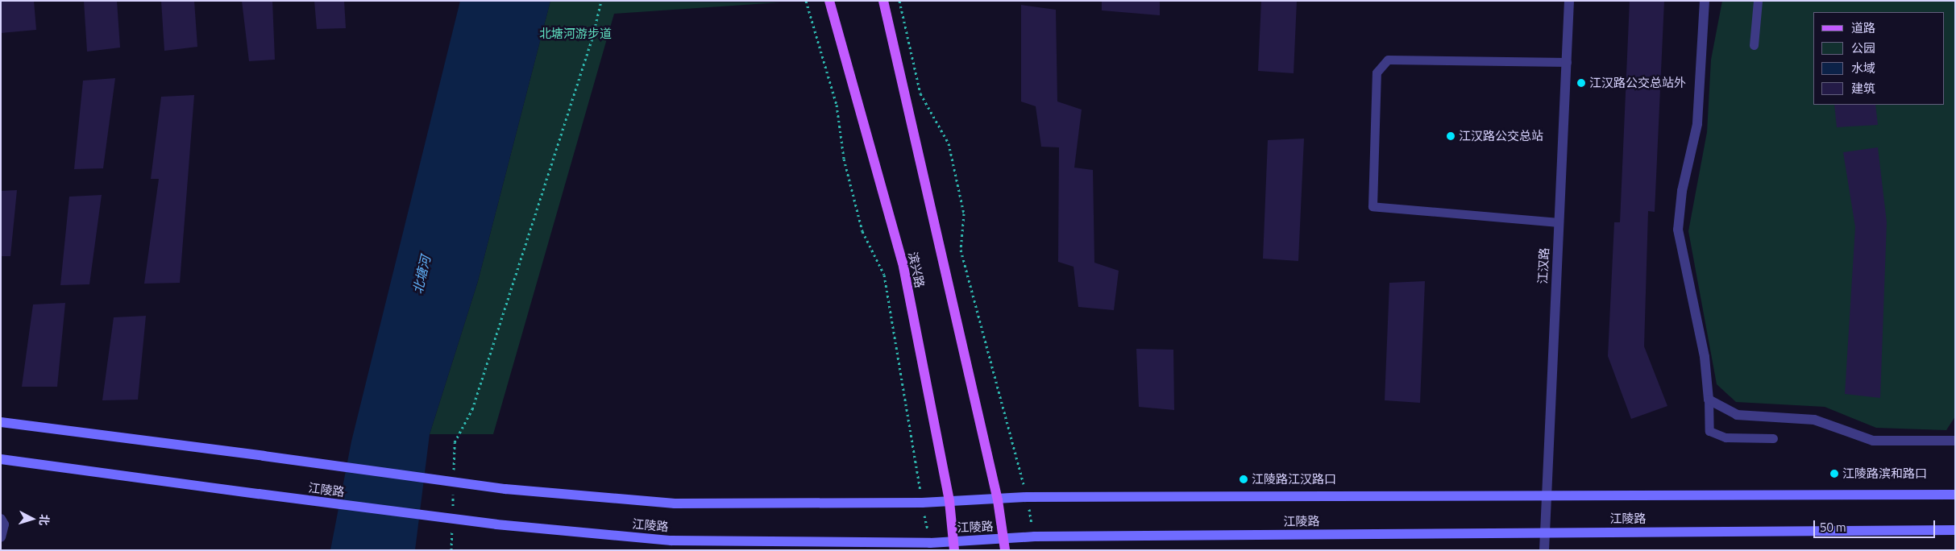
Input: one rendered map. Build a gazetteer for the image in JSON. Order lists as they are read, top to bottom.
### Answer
{
  "streets": {
    "main road": ["滨兴路", "江陵路"],
    "street": ["江汉路"]
  },
  "crossings": [
    ["江汉路", "江陵路"],
    ["滨兴路", "江陵路"]
  ],
  "water": ["北塘河"],
  "parks": ["北塘河游步道"],
  "places": [
    "江汉路公交总站外",
    "江汉路公交总站",
    "江陵路滨和路口",
    "江陵路江汉路口"
  ],
  "legend": [
    "道路",
    "公园",
    "水域",
    "建筑"
  ],
  "scale_bar": "50 m",
  "north": "right"
}
